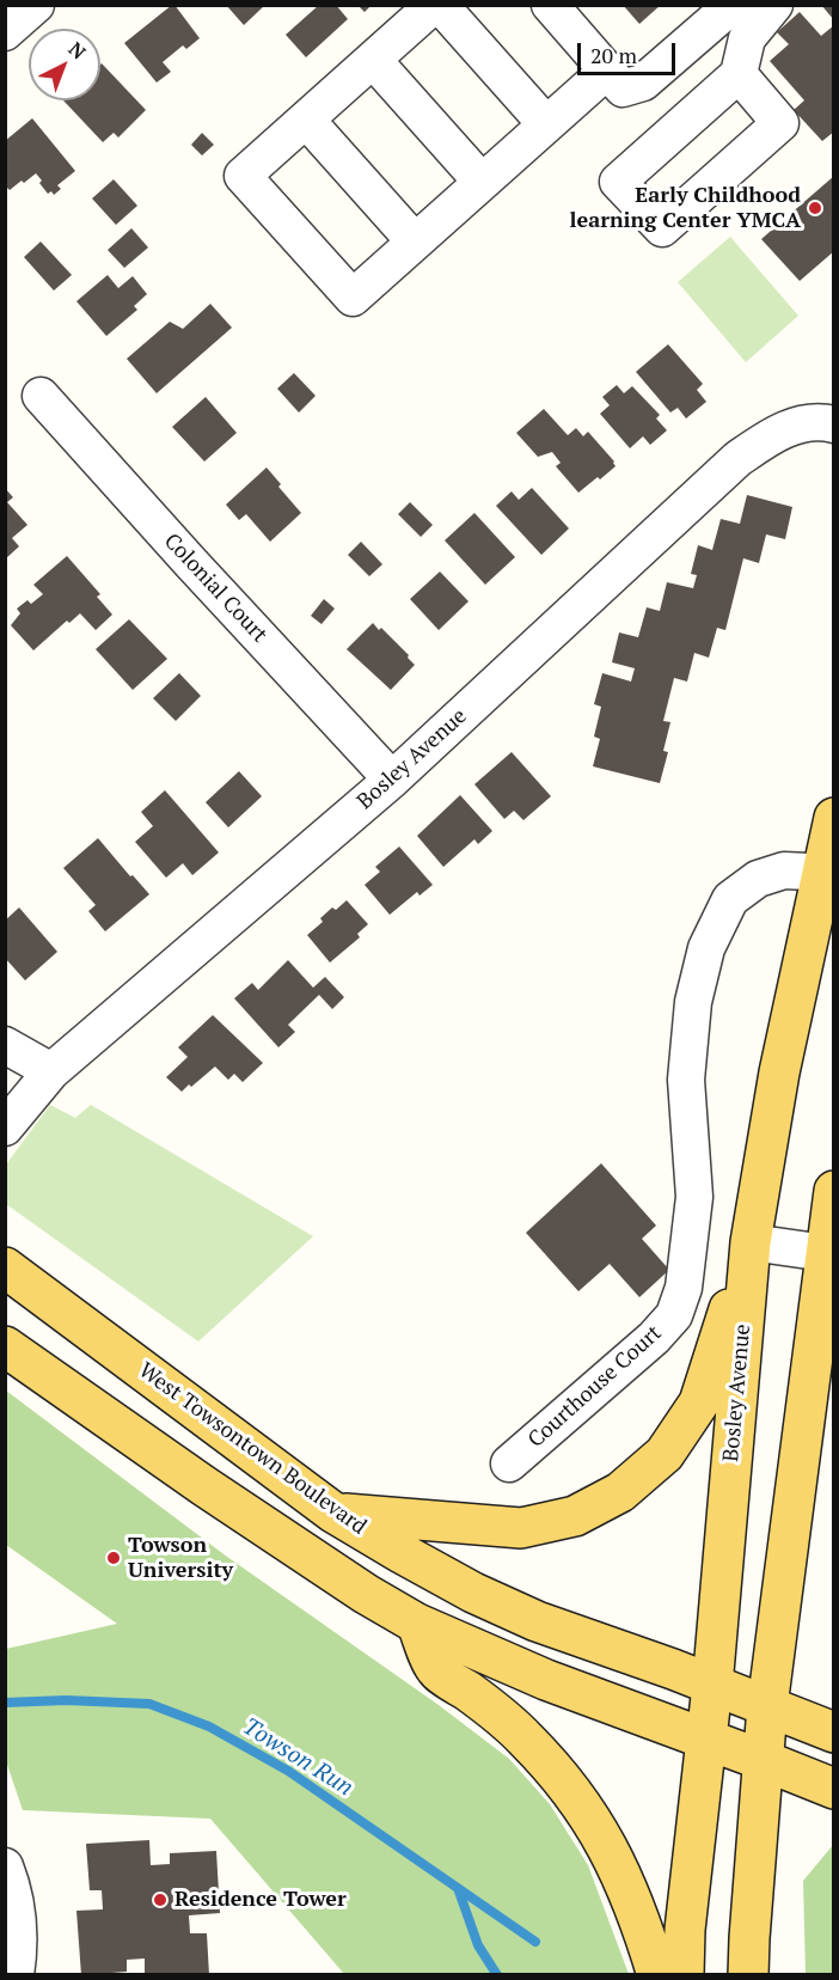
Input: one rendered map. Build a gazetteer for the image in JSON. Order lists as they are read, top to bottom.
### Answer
{
  "streets": {
    "main road": ["Bosley Avenue", "West Towsontown Boulevard"],
    "street": ["Colonial Court", "Courthouse Court"]
  },
  "crossings": [
    ["Colonial Court", "Bosley Avenue"],
    ["Bosley Avenue", "Courthouse Court"],
    ["Bosley Avenue", "West Towsontown Boulevard"]
  ],
  "water": ["Towson Run"],
  "places": ["Early Childhood learning Center YMCA", "Towson University", "Residence Tower"],
  "scale_bar": "20 m",
  "north": "top right"
}
